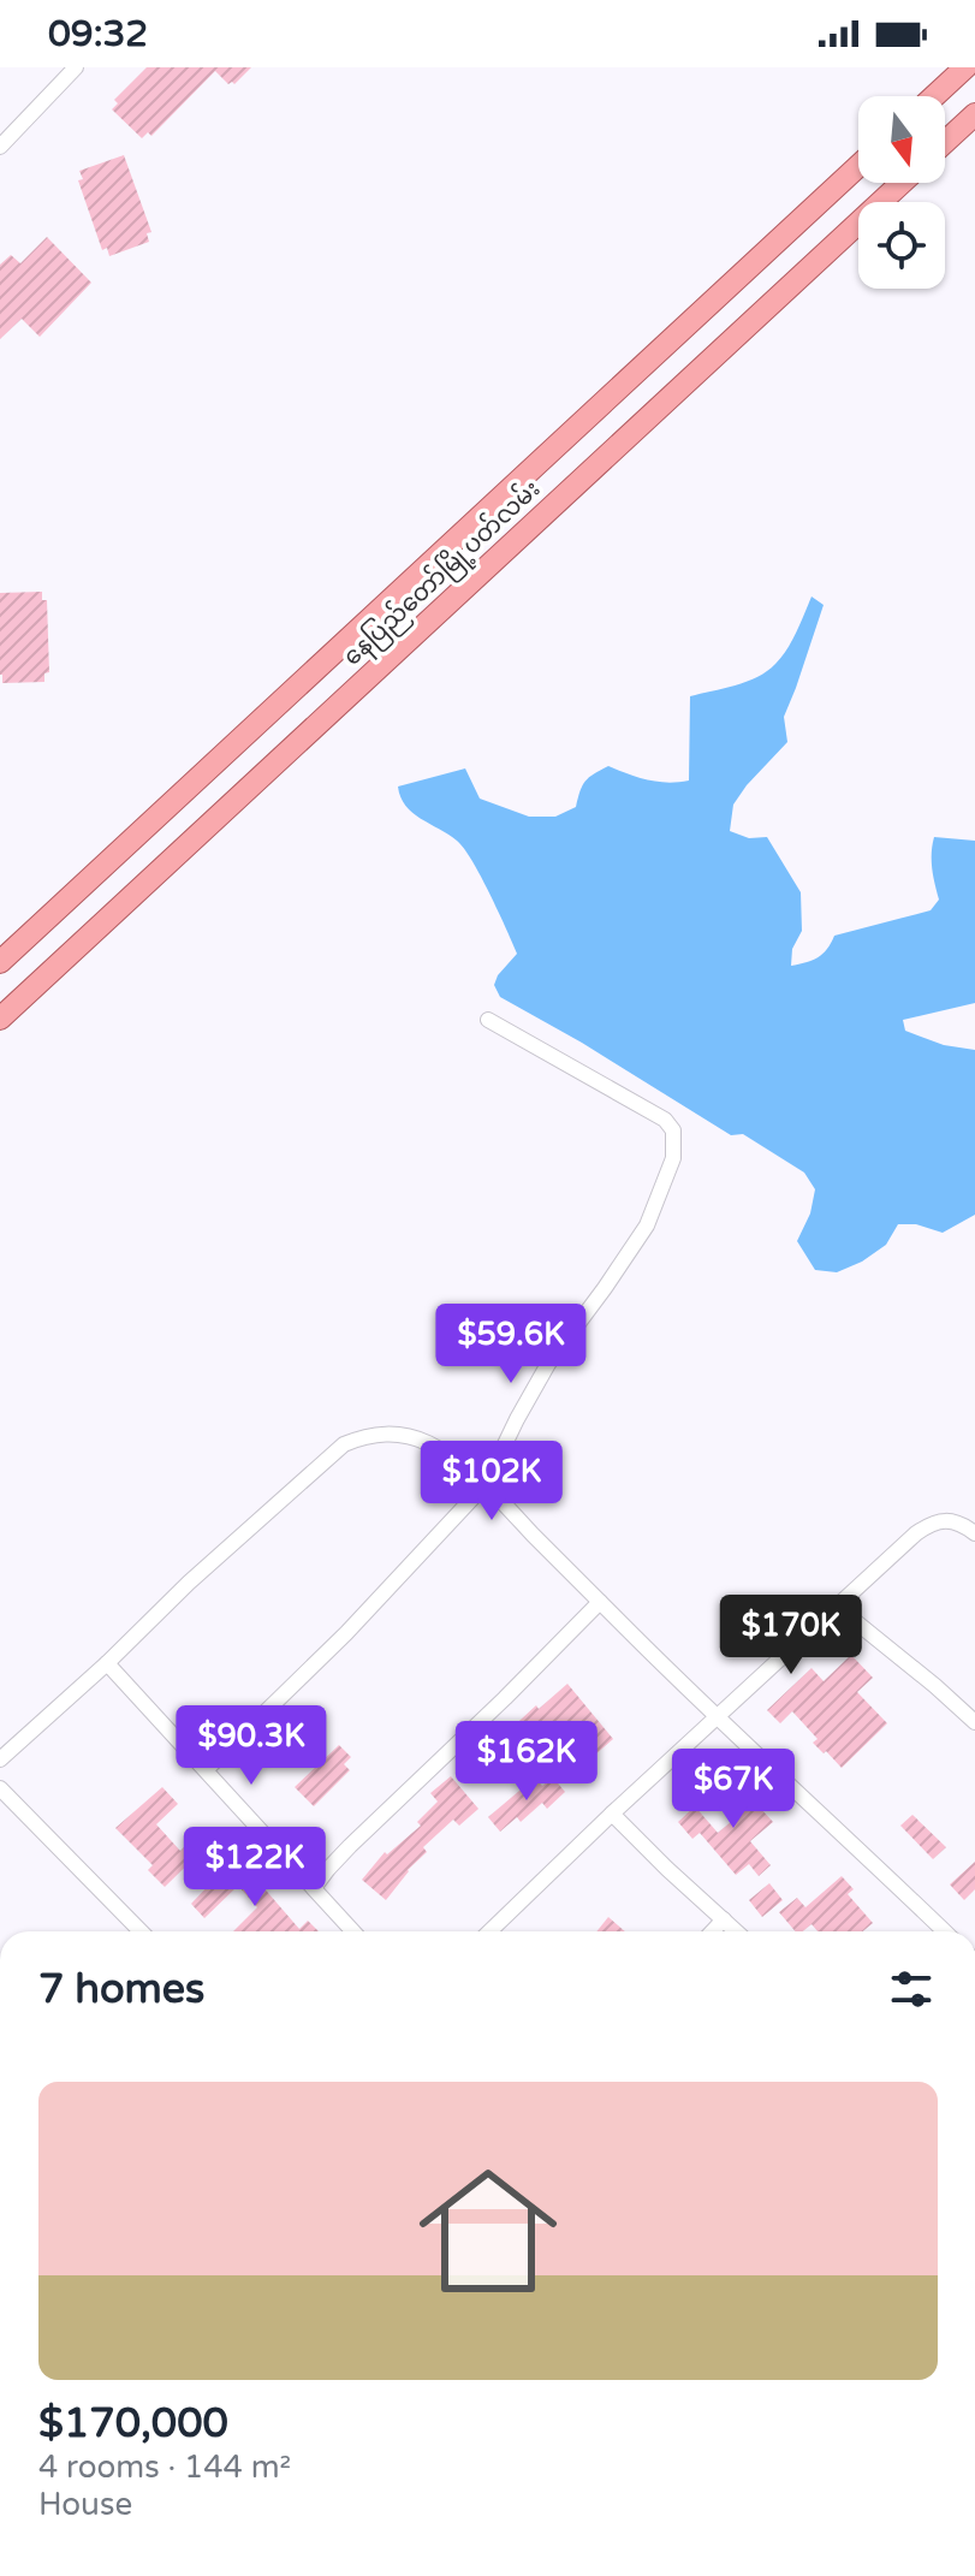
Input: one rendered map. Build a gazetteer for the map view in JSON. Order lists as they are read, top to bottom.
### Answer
{
  "streets": {
    "main road": ["နေပြည်တော်မြို့ပတ်လမ်း"]
  },
  "north": "bottom",
  "page": {
    "status": "09:32",
    "price": [
      "$59.6K",
      "$102K",
      "$170K",
      "$90.3K",
      "$162K",
      "$67K",
      "$122K"
    ],
    "heading": "7 homes",
    "list": [
      {
        "name": "$170,000",
        "note": "4 rooms · 144 m² · House"
      }
    ]
  }
}
